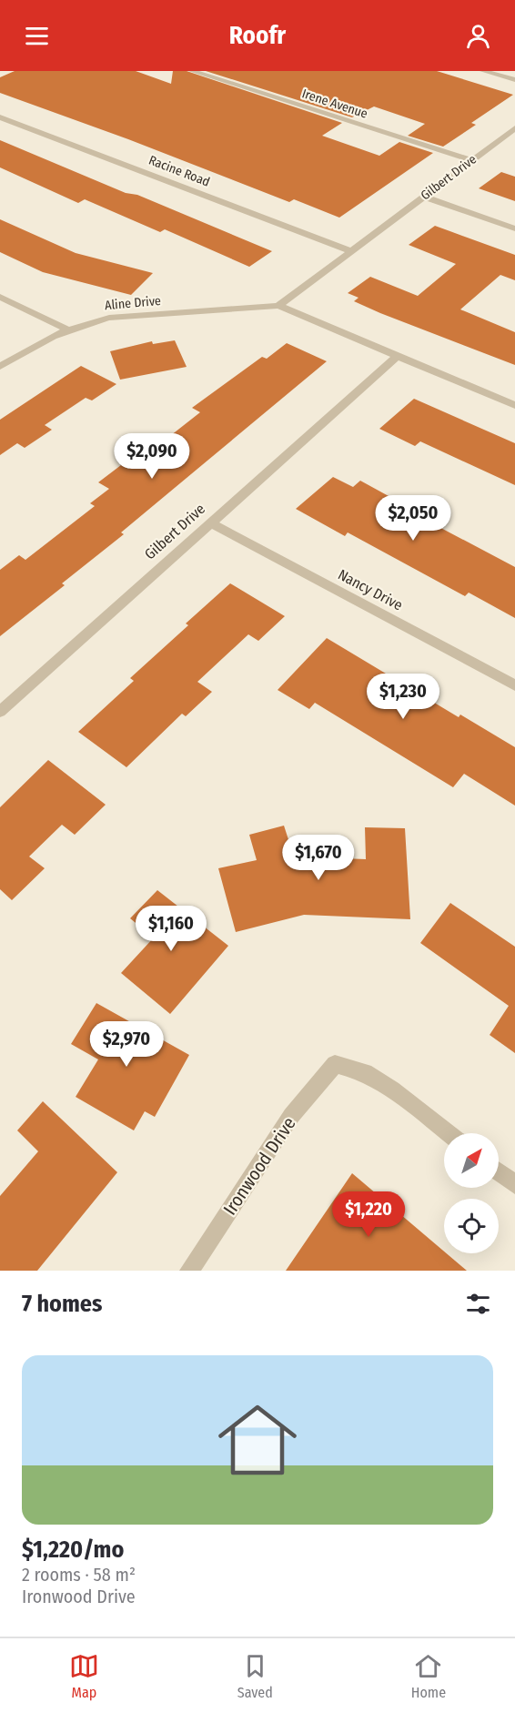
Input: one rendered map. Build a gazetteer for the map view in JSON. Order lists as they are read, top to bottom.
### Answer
{
  "streets": {
    "street": [
      "Irene Avenue",
      "Racine Road",
      "Gilbert Drive",
      "Aline Drive",
      "Nancy Drive",
      "Ironwood Drive"
    ]
  },
  "crossings": [
    ["Irene Avenue", "Gilbert Drive"],
    ["Racine Road", "Gilbert Drive"],
    ["Gilbert Drive", "Aline Drive"],
    ["Gilbert Drive", "Nancy Drive"]
  ],
  "north": "top right",
  "page": {
    "header": "Roofr",
    "price": [
      "$2,090",
      "$2,050",
      "$1,230",
      "$1,670",
      "$1,160",
      "$2,970",
      "$1,220"
    ],
    "heading": "7 homes",
    "list": [
      {
        "name": "$1,220/mo",
        "note": "2 rooms · 58 m² · Ironwood Drive"
      }
    ],
    "tabs": ["Map", "Saved", "Home"]
  }
}
